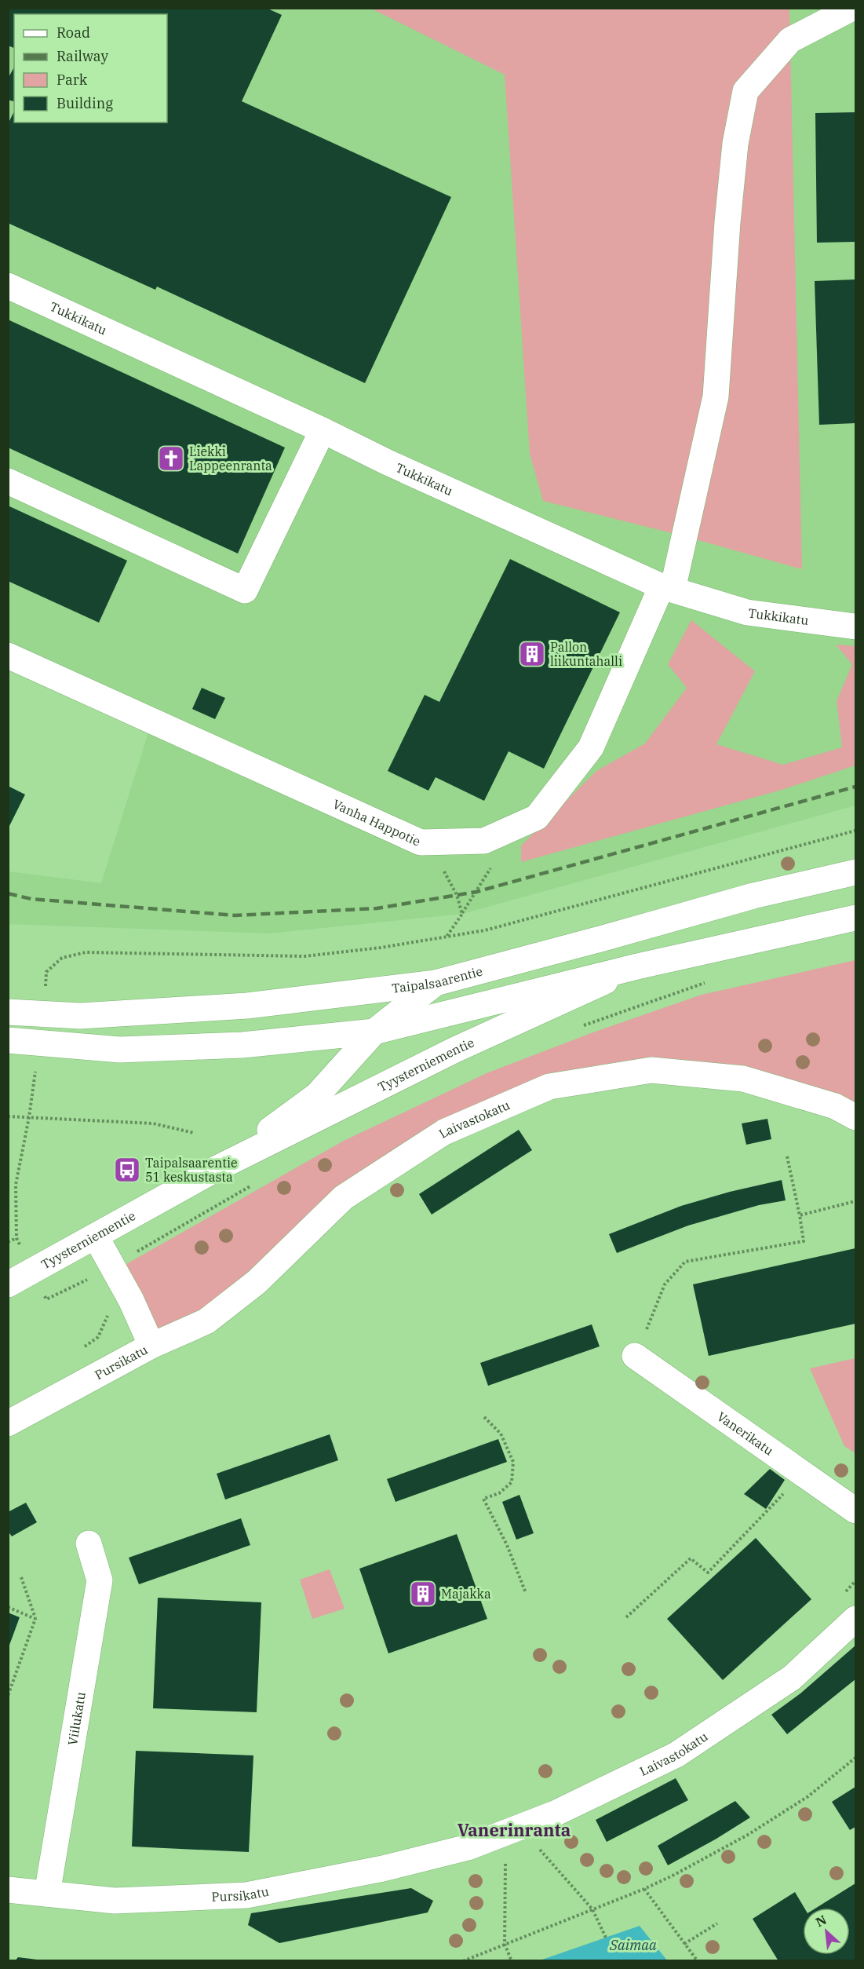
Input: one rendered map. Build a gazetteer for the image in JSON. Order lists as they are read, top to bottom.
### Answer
{
  "streets": {
    "street": [
      "Tukkikatu",
      "Vanha Happotie",
      "Taipalsaarentie",
      "Tyysterniementie",
      "Laivastokatu",
      "Pursikatu",
      "Vanerikatu",
      "Viilukatu"
    ]
  },
  "crossings": [
    ["Tukkikatu", "Vanha Happotie"],
    ["Taipalsaarentie", "Tyysterniementie"],
    ["Tyysterniementie", "Pursikatu"],
    ["Laivastokatu", "Pursikatu"],
    ["Pursikatu", "Viilukatu"]
  ],
  "districts": ["Vanerinranta"],
  "water": ["Saimaa"],
  "places": {
    "church": ["Liekki Lappeenranta"],
    "building": ["Pallon liikuntahalli", "Majakka"],
    "bus stop": ["Taipalsaarentie 51 keskustasta"]
  },
  "legend": [
    "Road",
    "Railway",
    "Park",
    "Building"
  ],
  "north": "top left"
}
